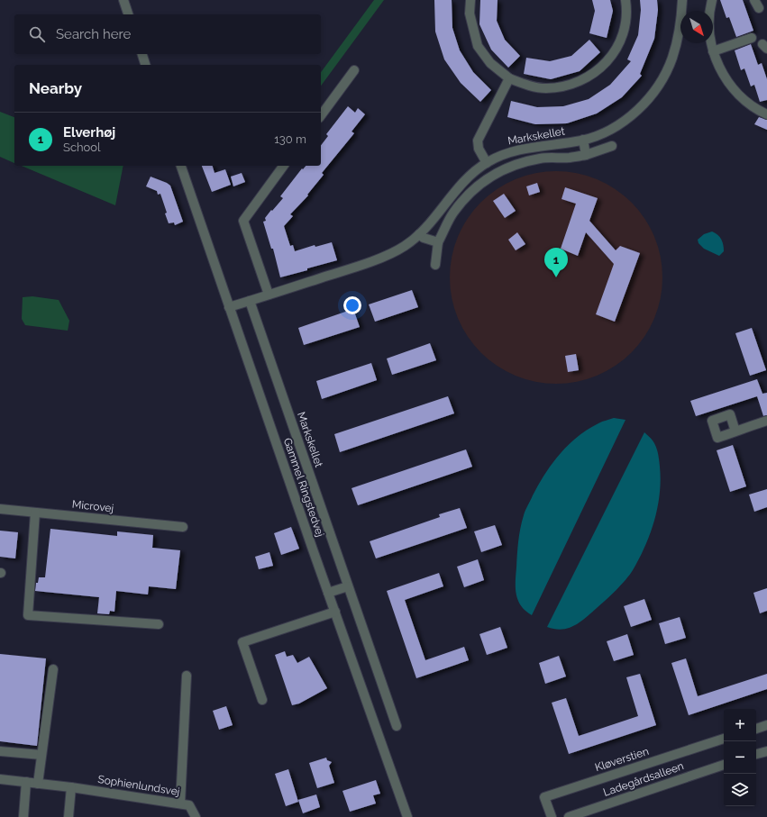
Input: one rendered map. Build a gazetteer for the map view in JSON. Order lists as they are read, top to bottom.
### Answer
{
  "streets": {
    "street": [
      "Markskellet",
      "Gammel Ringstedvej",
      "Microvej",
      "Kløverstien",
      "Ladegårdsalleen",
      "Sophienlundsvej"
    ]
  },
  "crossings": [
    ["Markskellet", "Gammel Ringstedvej"]
  ],
  "north": "bottom right",
  "page": {
    "search": "Search here",
    "heading": "Nearby",
    "list": [
      {
        "mark": "1",
        "name": "Elverhøj",
        "note": "School",
        "value": "130 m"
      }
    ],
    "pins": "1",
    "map_buttons": ["+", "−"]
  }
}
